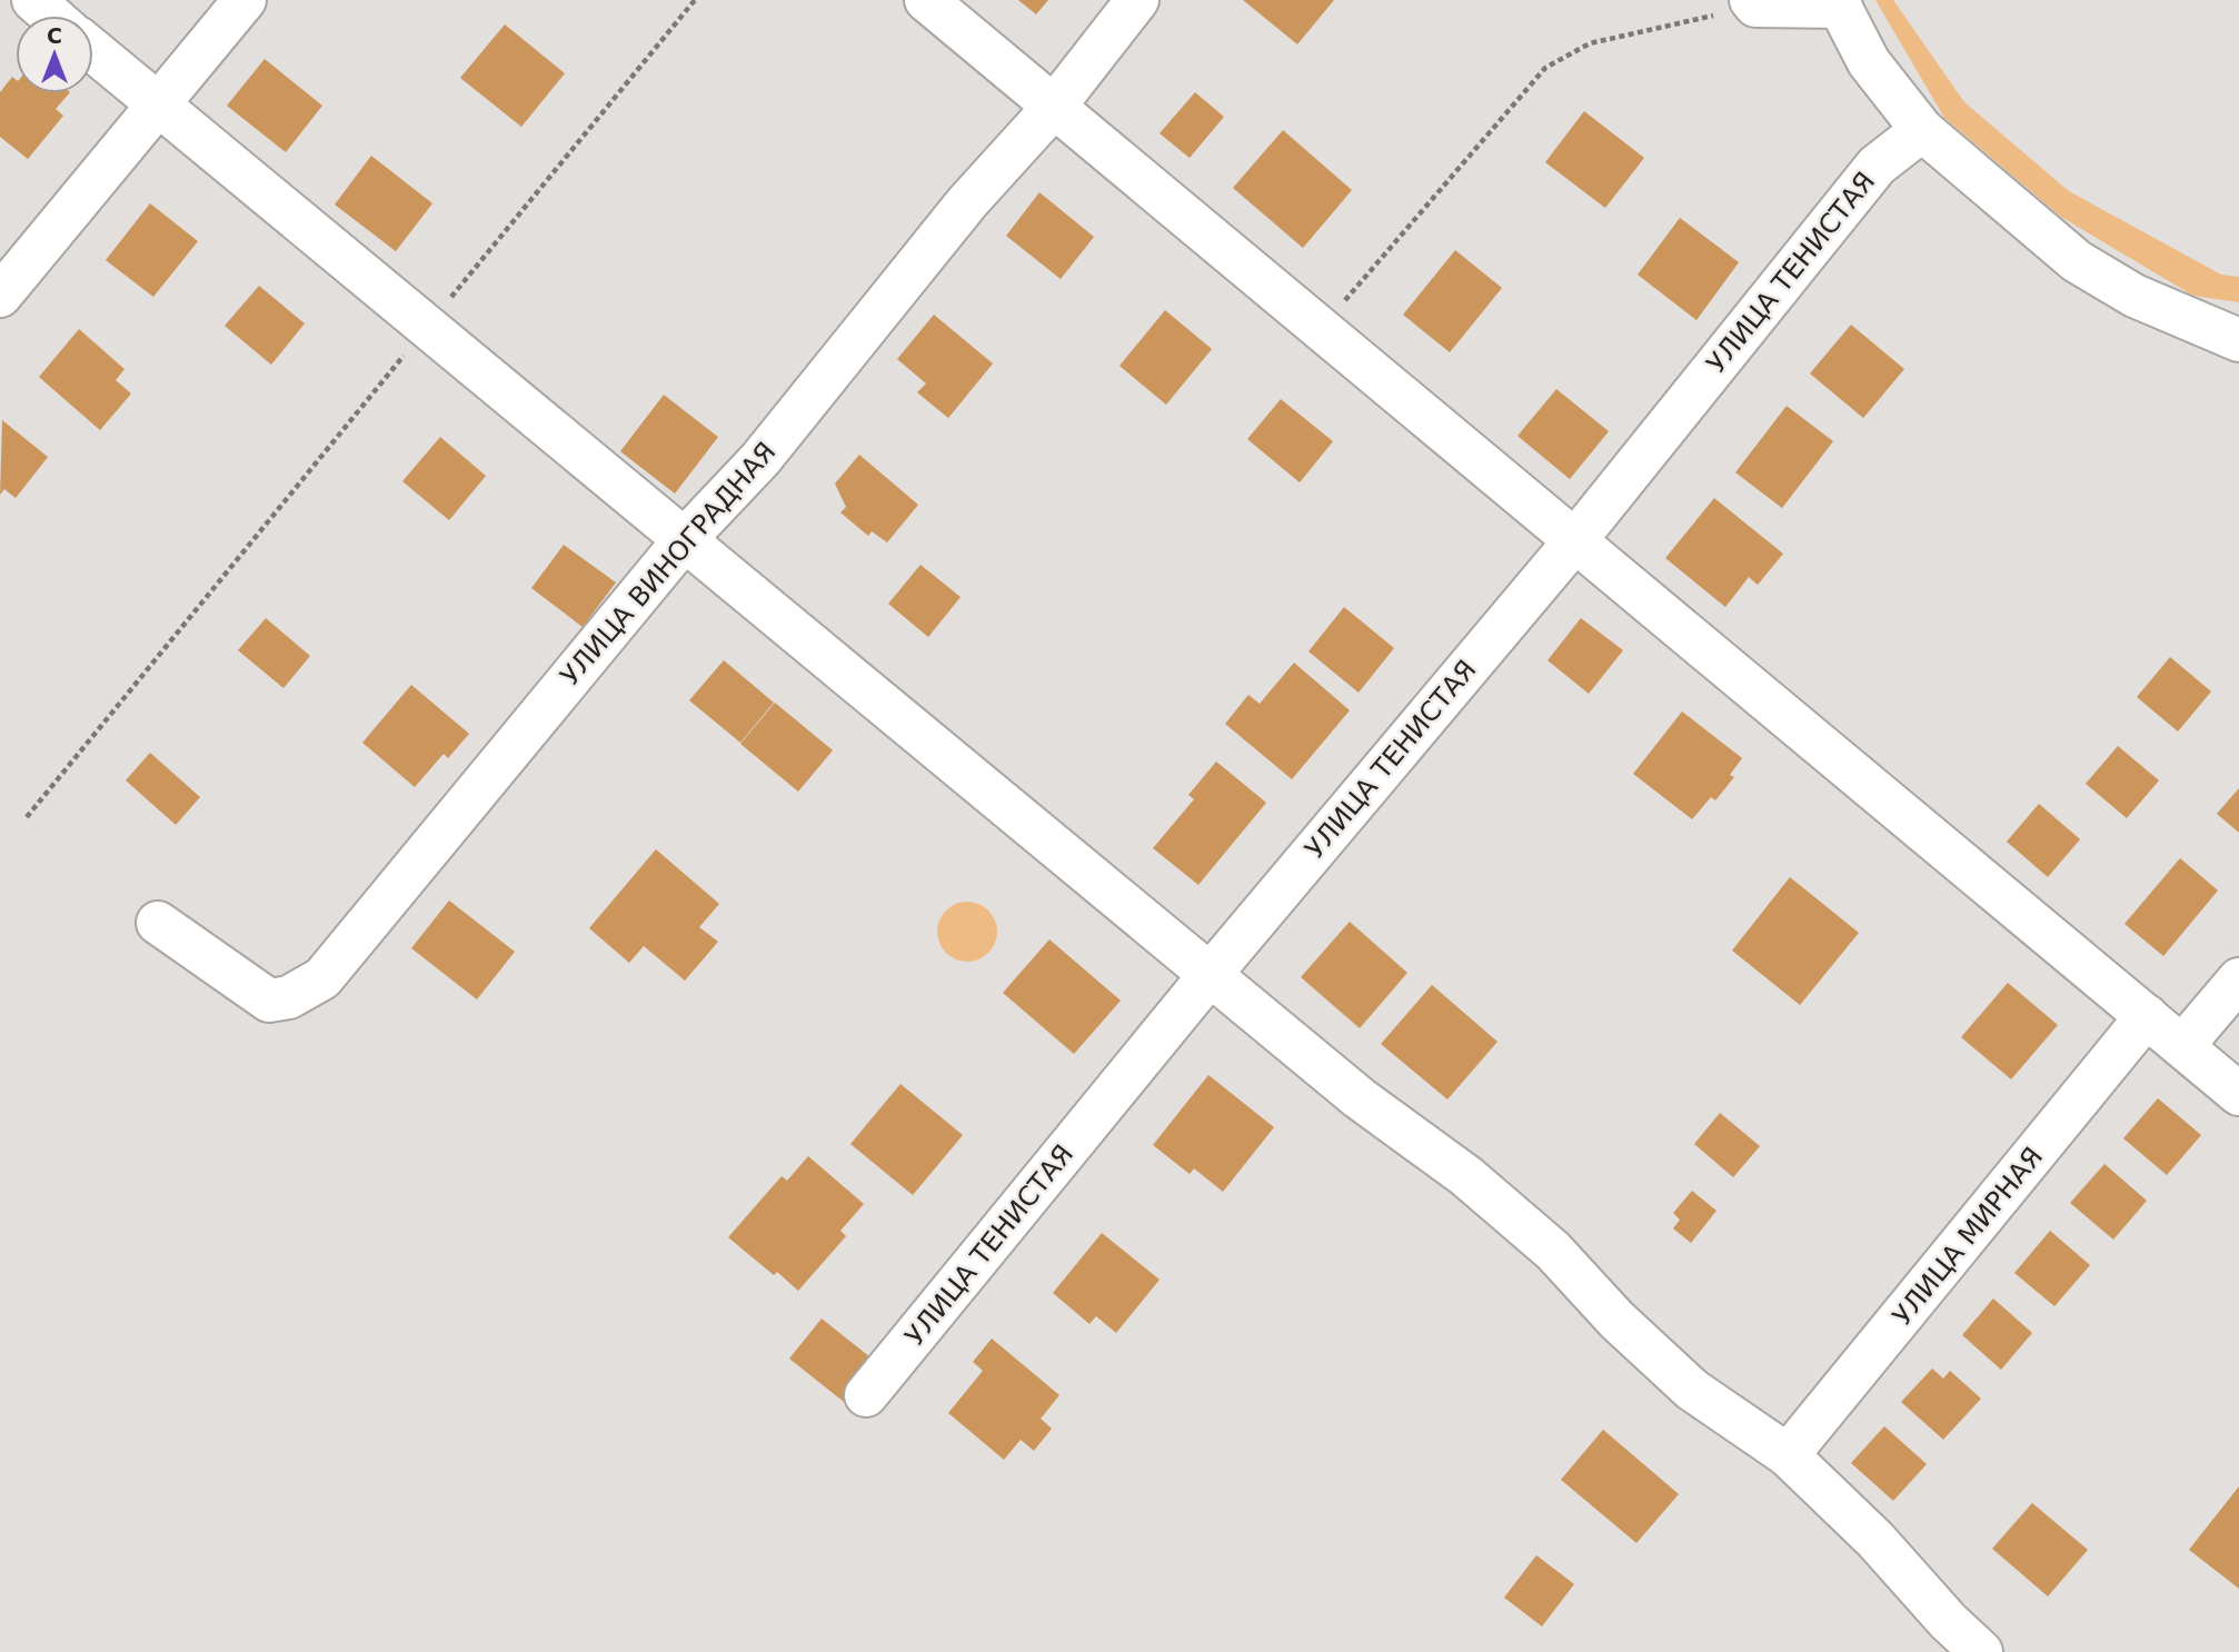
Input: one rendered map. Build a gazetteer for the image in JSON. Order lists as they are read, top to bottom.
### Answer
{
  "streets": {
    "street": ["УЛИЦА ТЕНИСТАЯ", "УЛИЦА ВИНОГРАДНАЯ", "УЛИЦА МИРНАЯ"]
  },
  "north": "top"
}
